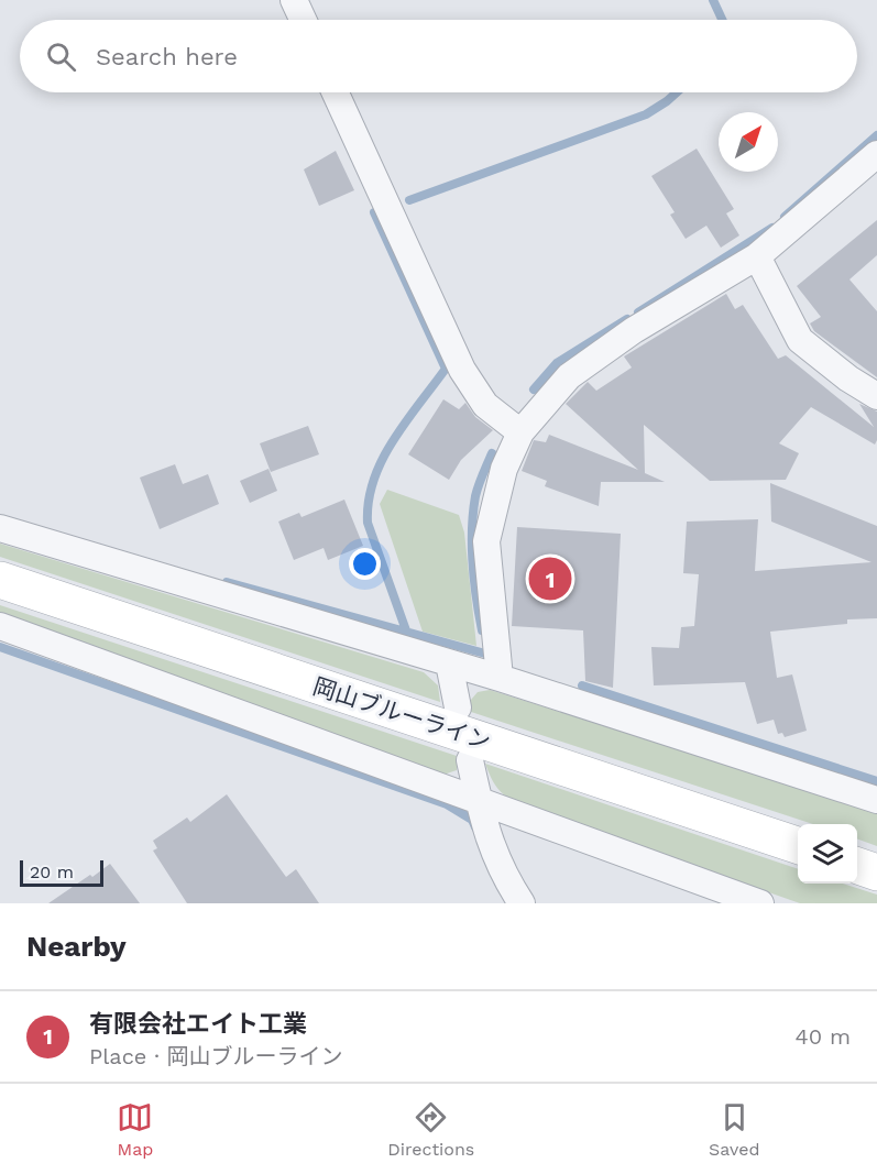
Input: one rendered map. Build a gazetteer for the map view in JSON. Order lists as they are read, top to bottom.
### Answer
{
  "streets": {
    "main road": ["岡山ブルーライン"]
  },
  "scale_bar": "20 m",
  "north": "top right",
  "page": {
    "search": "Search here",
    "pins": "1",
    "scale": "20 m",
    "heading": "Nearby",
    "list": [
      {
        "mark": "1",
        "name": "有限会社エイト工業",
        "note": "Place · 岡山ブルーライン",
        "value": "40 m"
      }
    ],
    "nav": ["Map", "Directions", "Saved"]
  }
}
